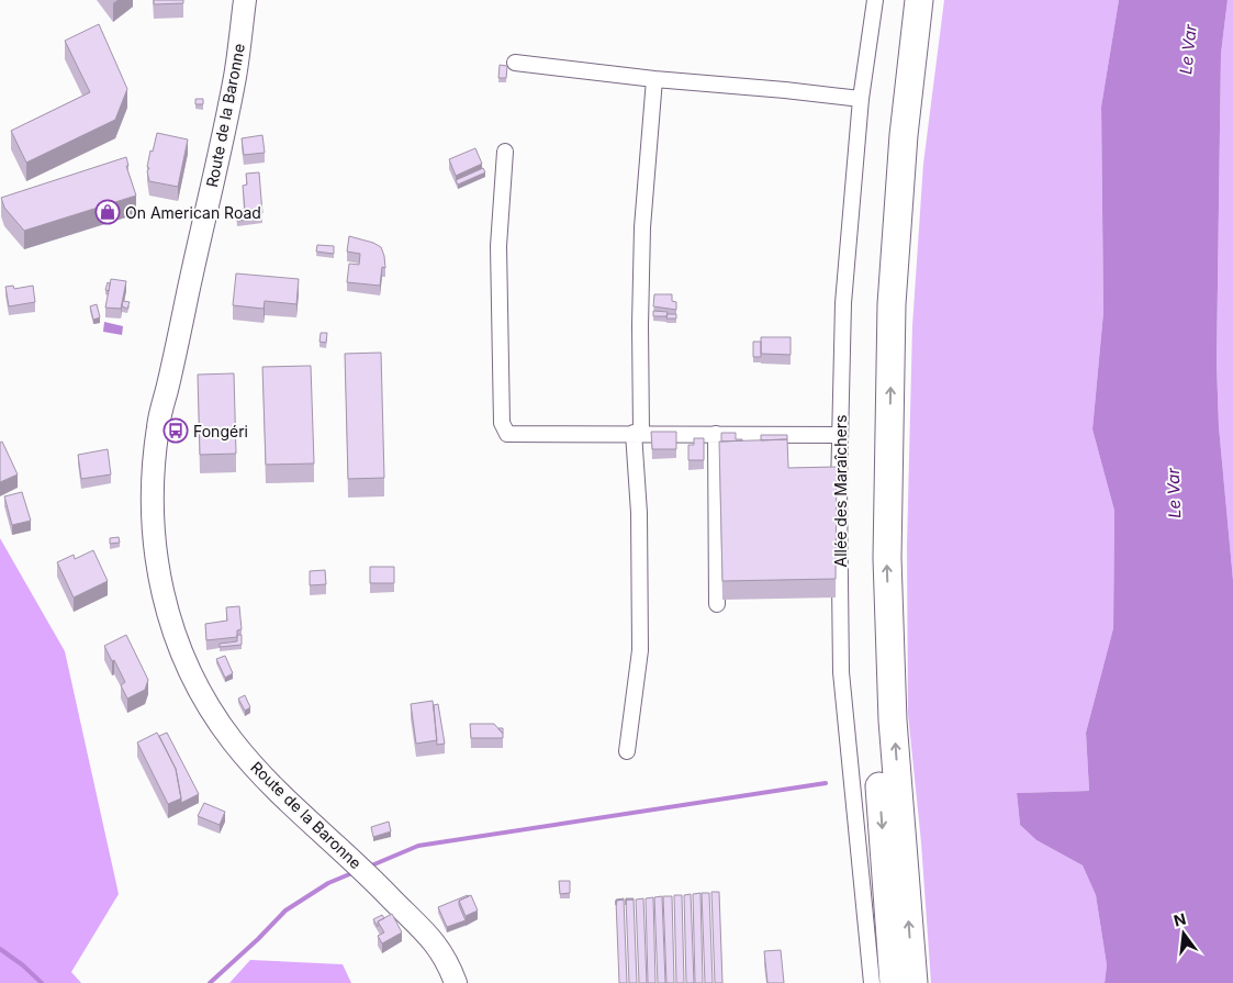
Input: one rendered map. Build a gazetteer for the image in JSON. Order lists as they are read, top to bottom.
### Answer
{
  "streets": {
    "main road": ["Route de la Baronne"],
    "street": ["Allée des Maraîchers"]
  },
  "water": ["Le Var"],
  "places": {
    "shop": ["On American Road"],
    "bus stop": ["Fongéri"]
  },
  "north": "top"
}
